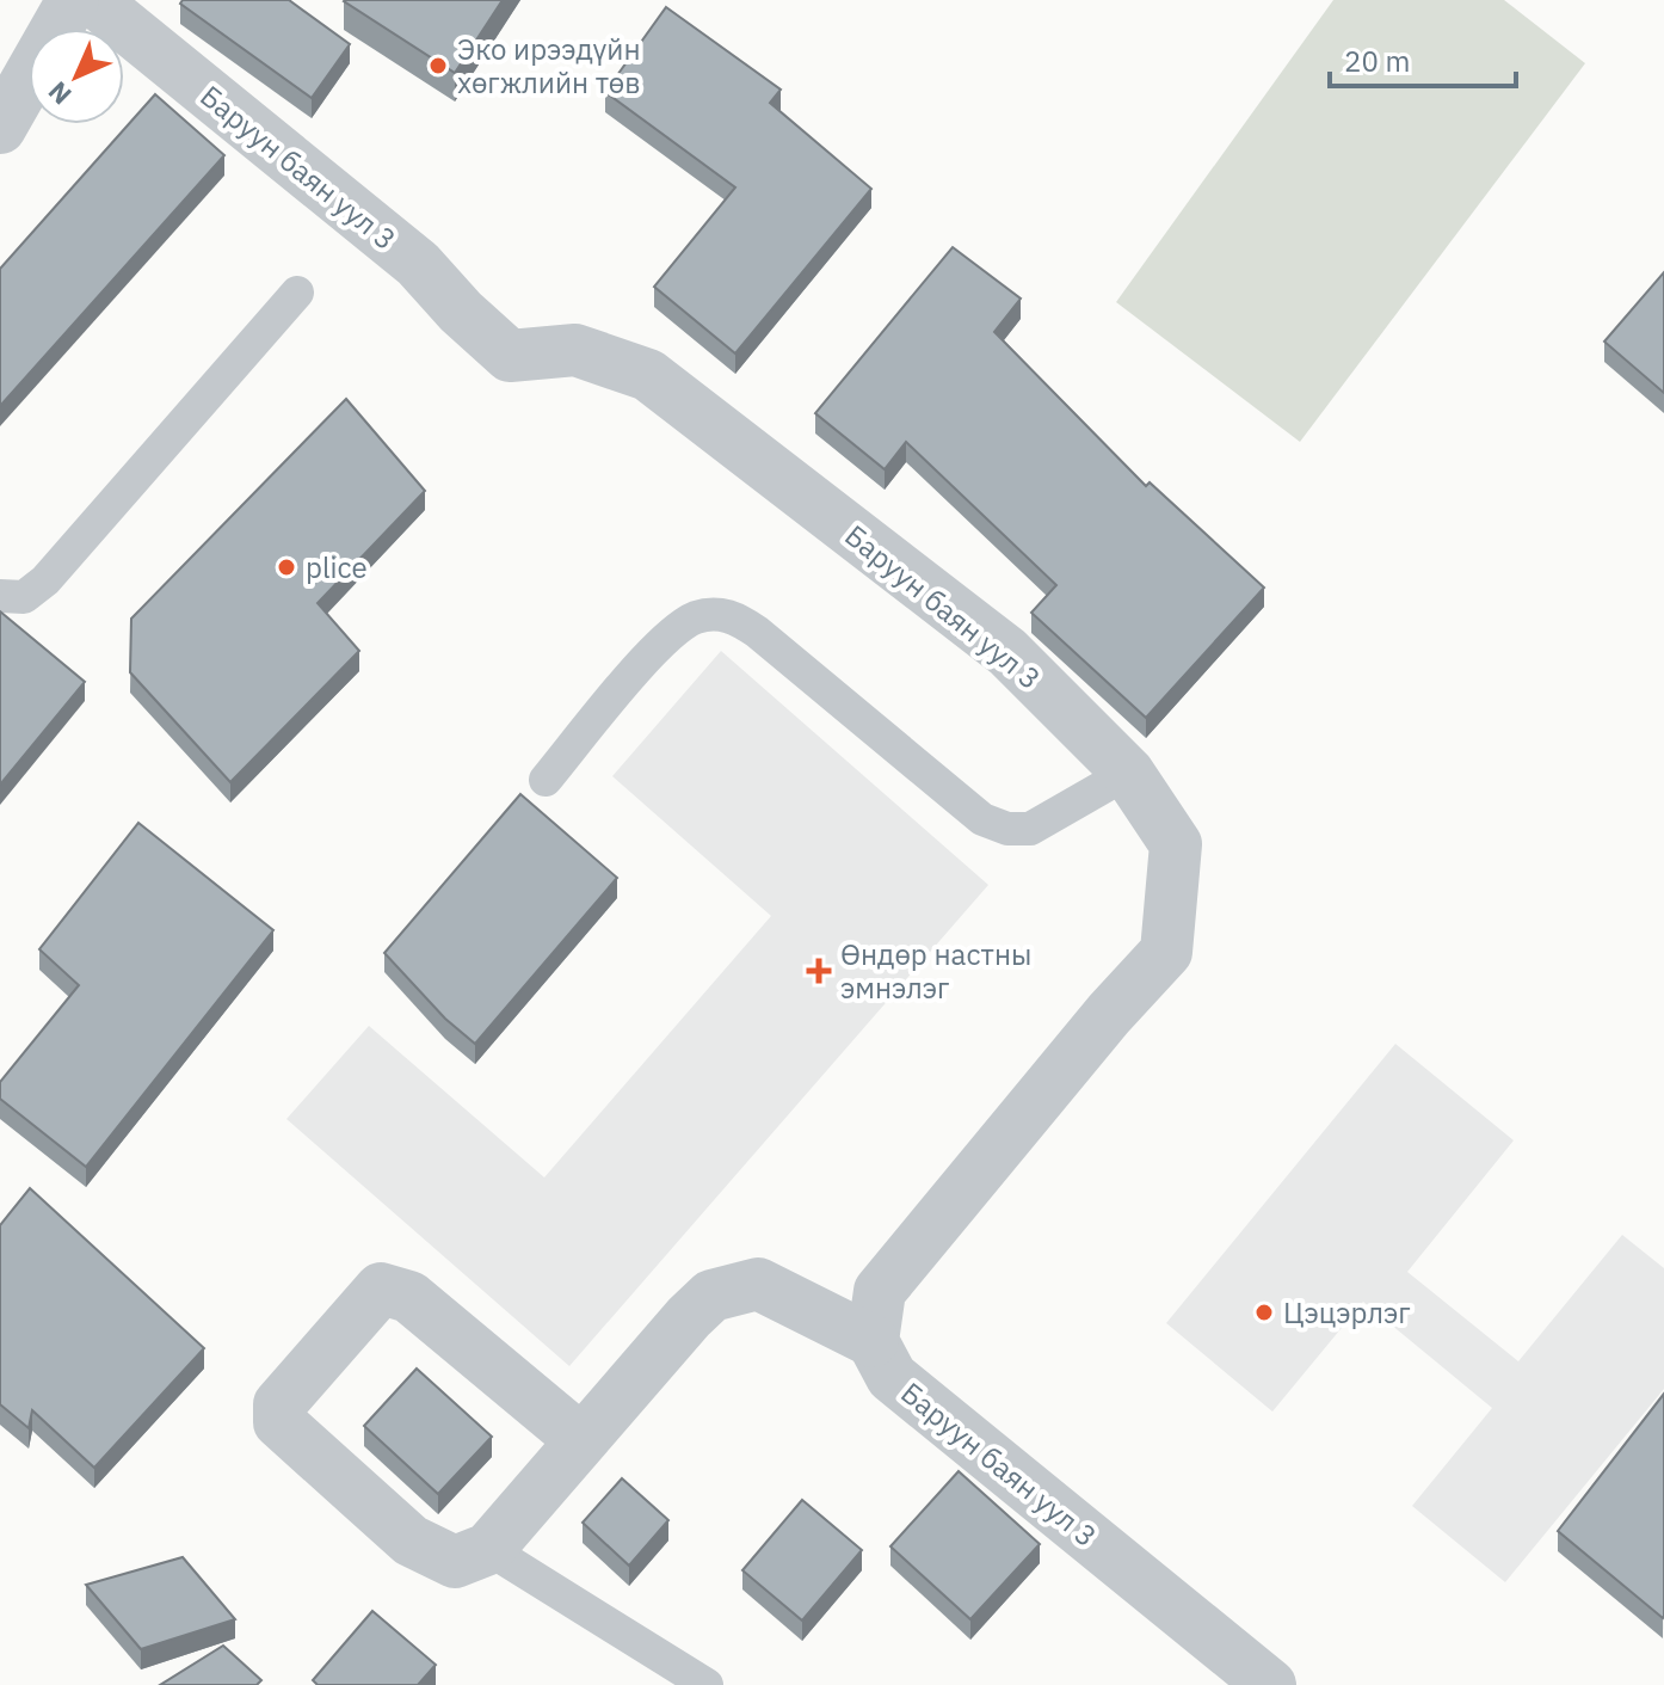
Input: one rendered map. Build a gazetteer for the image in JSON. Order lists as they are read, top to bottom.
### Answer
{
  "streets": {
    "street": ["Баруун баян уул 3"]
  },
  "places": {
    "other": ["Эко ирээдүйн хөгжлийн төв", "plice", "Цэцэрлэг"],
    "health": ["Өндөр настны эмнэлэг"]
  },
  "scale_bar": "20 m",
  "north": "bottom left"
}
